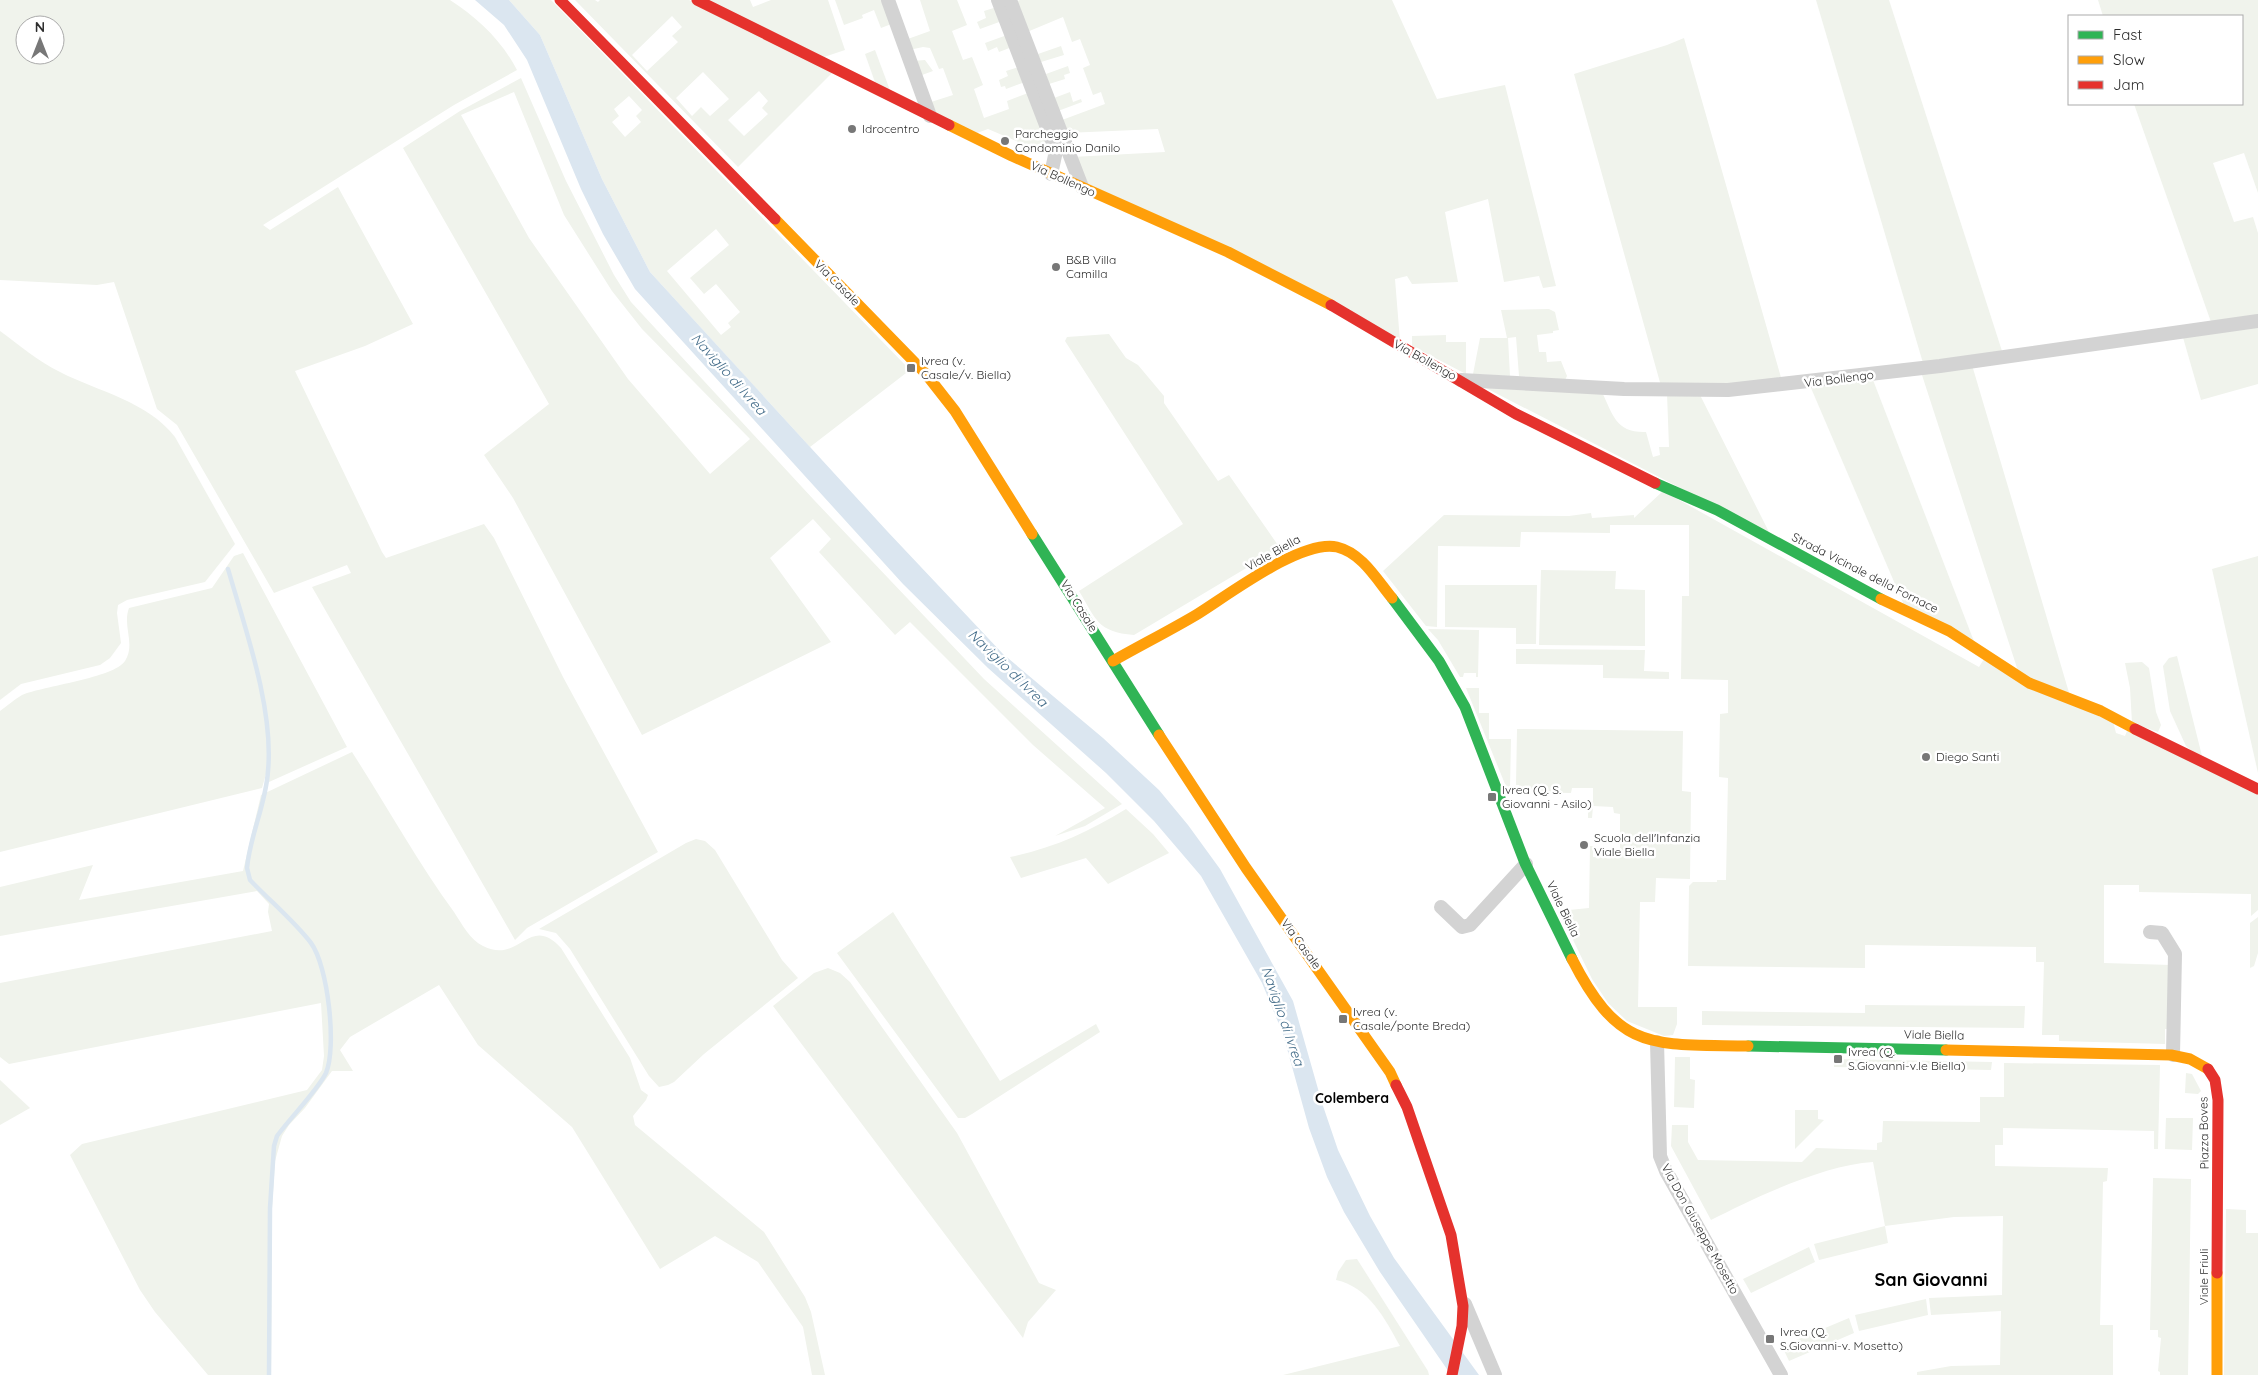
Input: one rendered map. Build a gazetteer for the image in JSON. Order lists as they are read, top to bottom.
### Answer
{
  "streets": {
    "street": [
      "Via Bollengo",
      "Via Casale",
      "Viale Biella",
      "Strada Vicinale della Fornace",
      "Piazza Boves",
      "Via Don Giuseppe Mosetto",
      "Viale Friuli"
    ]
  },
  "crossings": [
    ["Via Bollengo", "Strada Vicinale della Fornace"],
    ["Via Casale", "Viale Biella"],
    ["Viale Biella", "Piazza Boves"],
    ["Viale Biella", "Via Don Giuseppe Mosetto"],
    ["Piazza Boves", "Viale Friuli"]
  ],
  "districts": ["Colembera", "San Giovanni"],
  "water": ["Naviglio di Ivrea"],
  "places": {
    "other": [
      "Idrocentro",
      "Parcheggio Condominio Danilo",
      "B&B Villa Camilla",
      "Diego Santi",
      "Scuola dell'Infanzia Viale Biella"
    ],
    "transit": [
      "Ivrea (v. Casale/v. Biella)",
      "Ivrea (Q. S. Giovanni - Asilo)",
      "Ivrea (v. Casale/ponte Breda)",
      "Ivrea (Q. S.Giovanni-v.le Biella)",
      "Ivrea (Q. S.Giovanni-v. Mosetto)"
    ]
  },
  "legend": ["Fast", "Slow", "Jam"],
  "north": "top"
}
